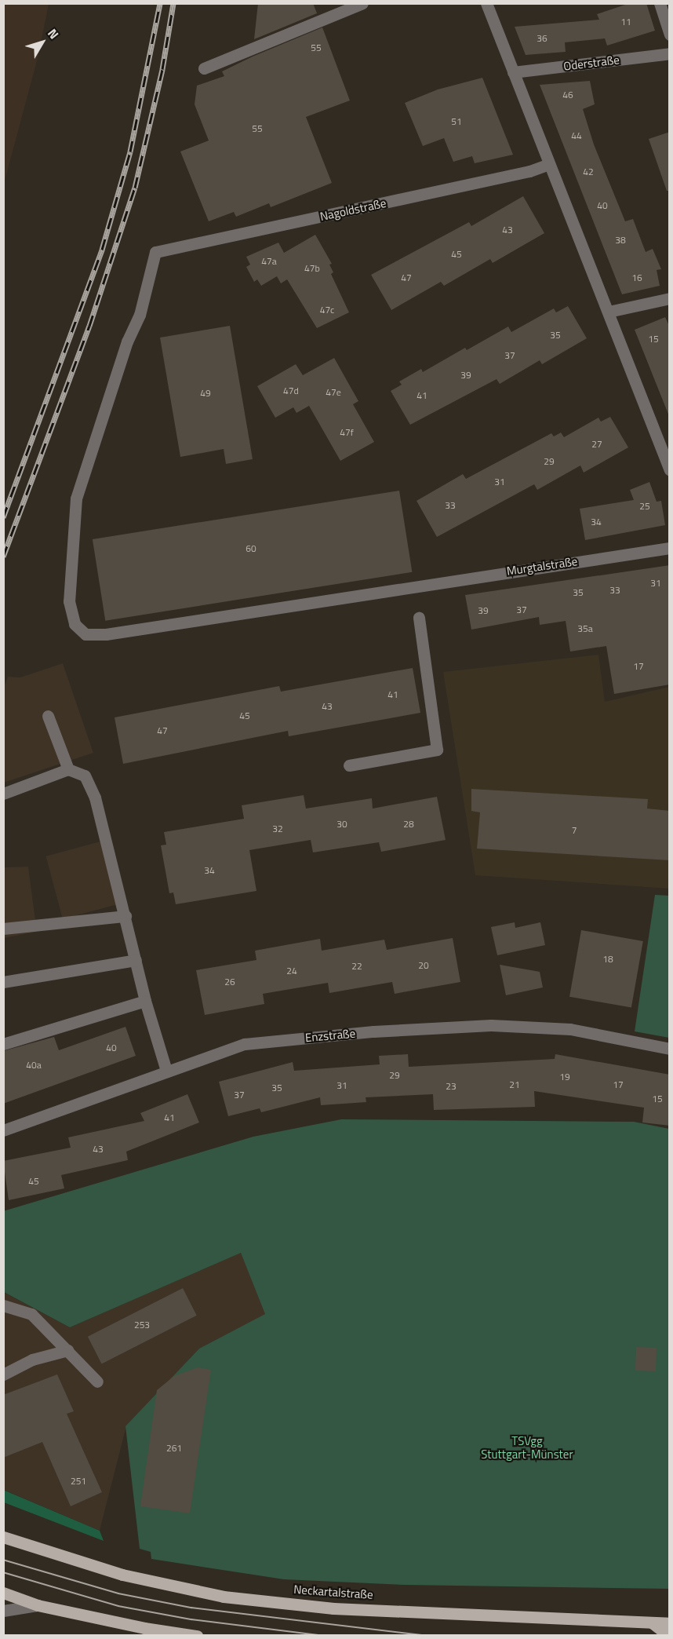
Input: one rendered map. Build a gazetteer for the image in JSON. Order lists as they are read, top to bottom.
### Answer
{
  "streets": {
    "main road": ["Neckartalstraße"],
    "street": [
      "Oderstraße",
      "Nagoldstraße",
      "Murgtalstraße",
      "Enzstraße"
    ]
  },
  "crossings": [
    ["Nagoldstraße", "Murgtalstraße"]
  ],
  "parks": ["TSVgg Stuttgart-Münster"],
  "house_numbers": [
    "11",
    "36",
    "55",
    "46",
    "51",
    "55",
    "44",
    "42",
    "40",
    "43",
    "38",
    "45",
    "47a",
    "47b",
    "47",
    "16",
    "47c",
    "35",
    "15",
    "37",
    "39",
    "47d",
    "47e",
    "49",
    "41",
    "47f",
    "27",
    "29",
    "31",
    "33",
    "25",
    "34",
    "60",
    "31",
    "33",
    "35",
    "37",
    "39",
    "35a",
    "17",
    "41",
    "43",
    "45",
    "47",
    "30",
    "28",
    "32",
    "7",
    "34",
    "18",
    "20",
    "22",
    "24",
    "26",
    "40",
    "40a",
    "29",
    "19",
    "21",
    "17",
    "31",
    "23",
    "35",
    "37",
    "15",
    "41",
    "43",
    "45",
    "253",
    "261",
    "251"
  ],
  "north": "top right"
}
